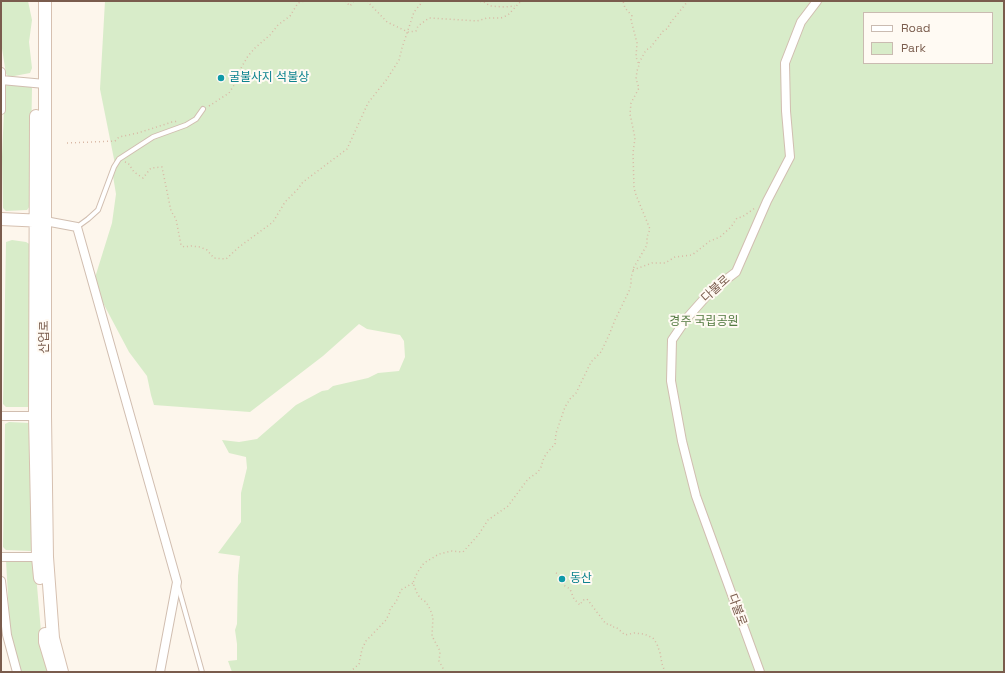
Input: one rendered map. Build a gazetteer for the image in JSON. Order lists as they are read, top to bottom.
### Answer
{
  "streets": {
    "street": ["다불로", "산업로"]
  },
  "parks": ["경주 국립공원"],
  "places": ["굴불사지 석불상", "동산"],
  "legend": ["Road", "Park"]
}
